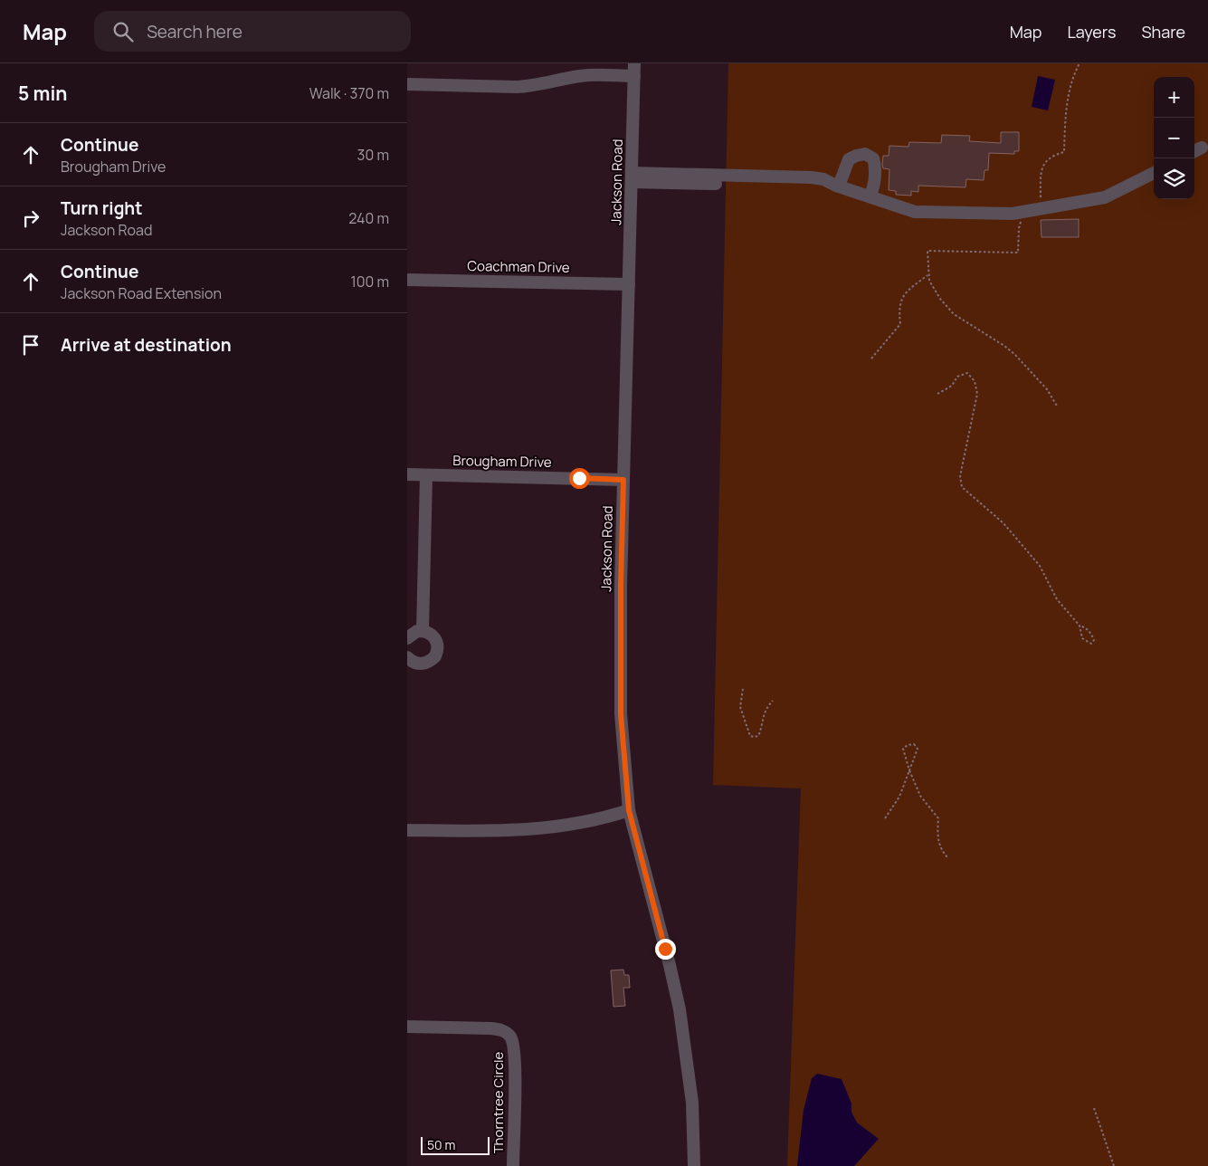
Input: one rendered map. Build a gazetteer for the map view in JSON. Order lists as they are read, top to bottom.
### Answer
{
  "streets": {
    "street": [
      "Jackson Road",
      "Coachman Drive",
      "Brougham Drive",
      "Thorntree Circle"
    ]
  },
  "crossings": [
    ["Jackson Road", "Coachman Drive"],
    ["Jackson Road", "Brougham Drive"]
  ],
  "scale_bar": "50 m",
  "page": {
    "header": "Map",
    "search": "Search here",
    "nav": ["Map", "Layers", "Share"],
    "heading": ["5 min", "Walk · 370 m"],
    "map_buttons": ["+", "−"],
    "list": [
      ["Continue", "Brougham Drive", "30 m"],
      ["Turn right", "Jackson Road", "240 m"],
      ["Continue", "Jackson Road Extension", "100 m"],
      "Arrive at destination"
    ],
    "scale": "50 m"
  }
}
